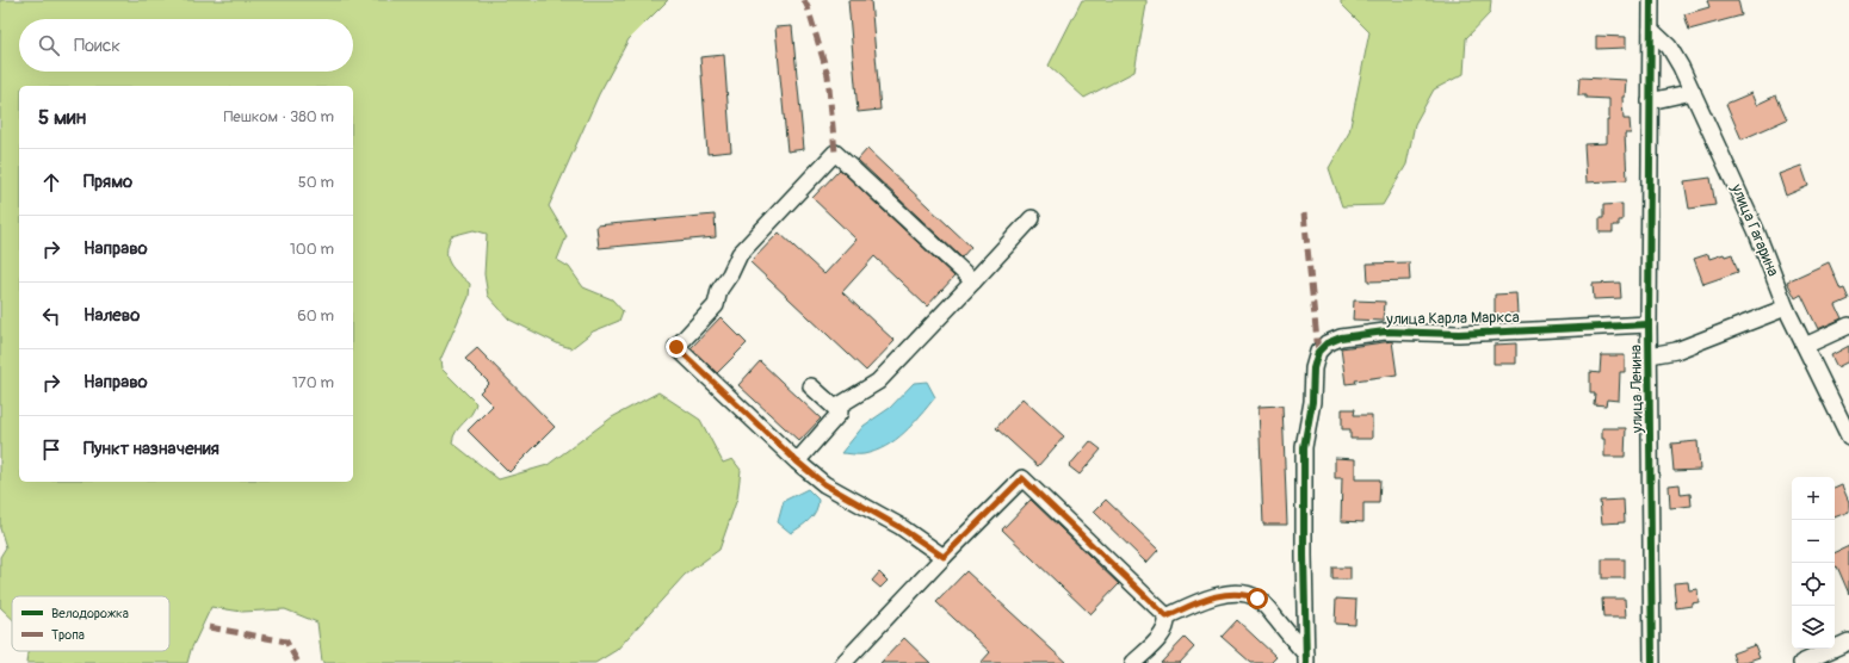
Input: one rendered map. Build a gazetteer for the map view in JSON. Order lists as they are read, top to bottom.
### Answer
{
  "streets": {
    "street": ["улица Гагарина", "улица Карла Маркса", "улица Ленина"]
  },
  "crossings": [
    ["улица Гагарина", "улица Ленина"],
    ["улица Карла Маркса", "улица Ленина"]
  ],
  "legend": ["Велодорожка", "Тропа"],
  "page": {
    "search": "Поиск",
    "heading": ["5 мин", "Пешком · 380 m"],
    "list": [
      ["Прямо", "50 m"],
      ["Направо", "100 m"],
      ["Налево", "60 m"],
      ["Направо", "170 m"],
      "Пункт назначения"
    ],
    "map_buttons": ["+", "−"]
  }
}
